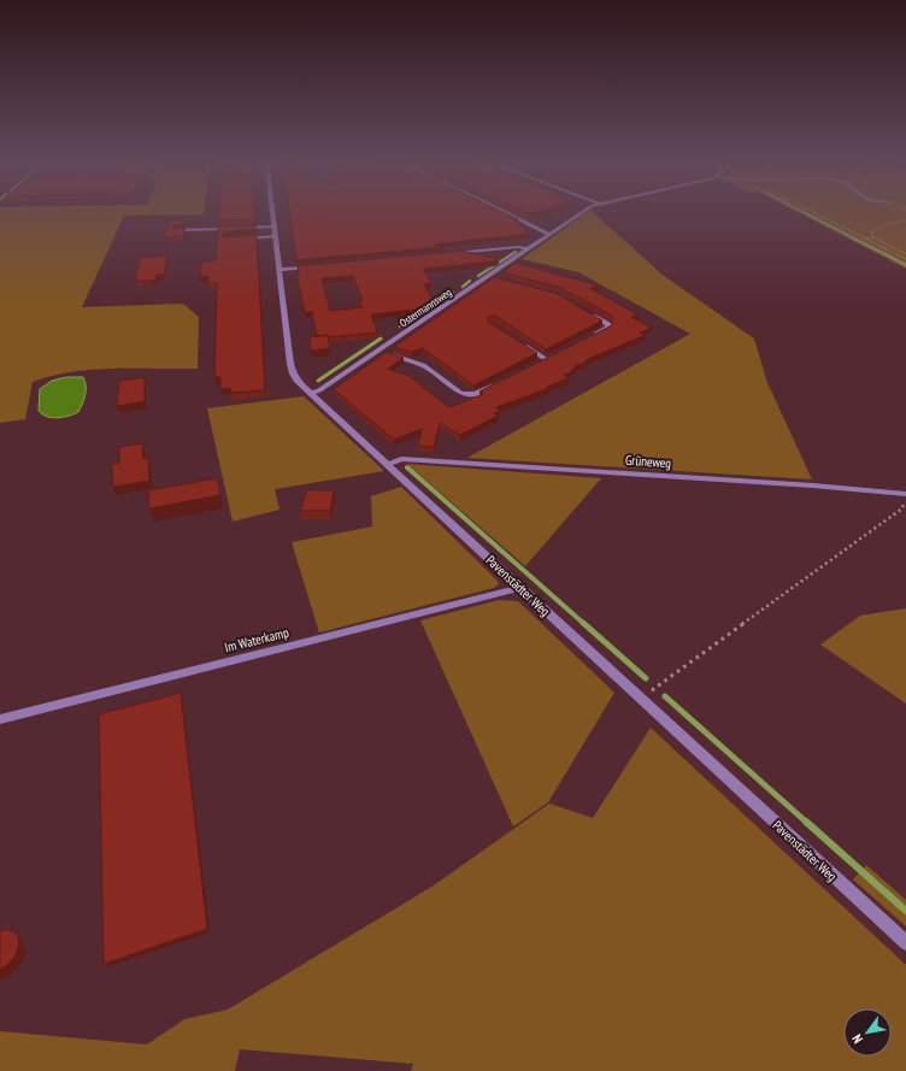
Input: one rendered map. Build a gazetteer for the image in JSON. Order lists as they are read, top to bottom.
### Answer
{
  "streets": {
    "street": [
      "Ostermannsweg",
      "Grüneweg",
      "Pavenstädter Weg",
      "Im Waterkamp"
    ]
  },
  "crossings": [
    ["Ostermannsweg", "Pavenstädter Weg"],
    ["Grüneweg", "Pavenstädter Weg"],
    ["Pavenstädter Weg", "Im Waterkamp"]
  ],
  "north": "bottom left"
}
